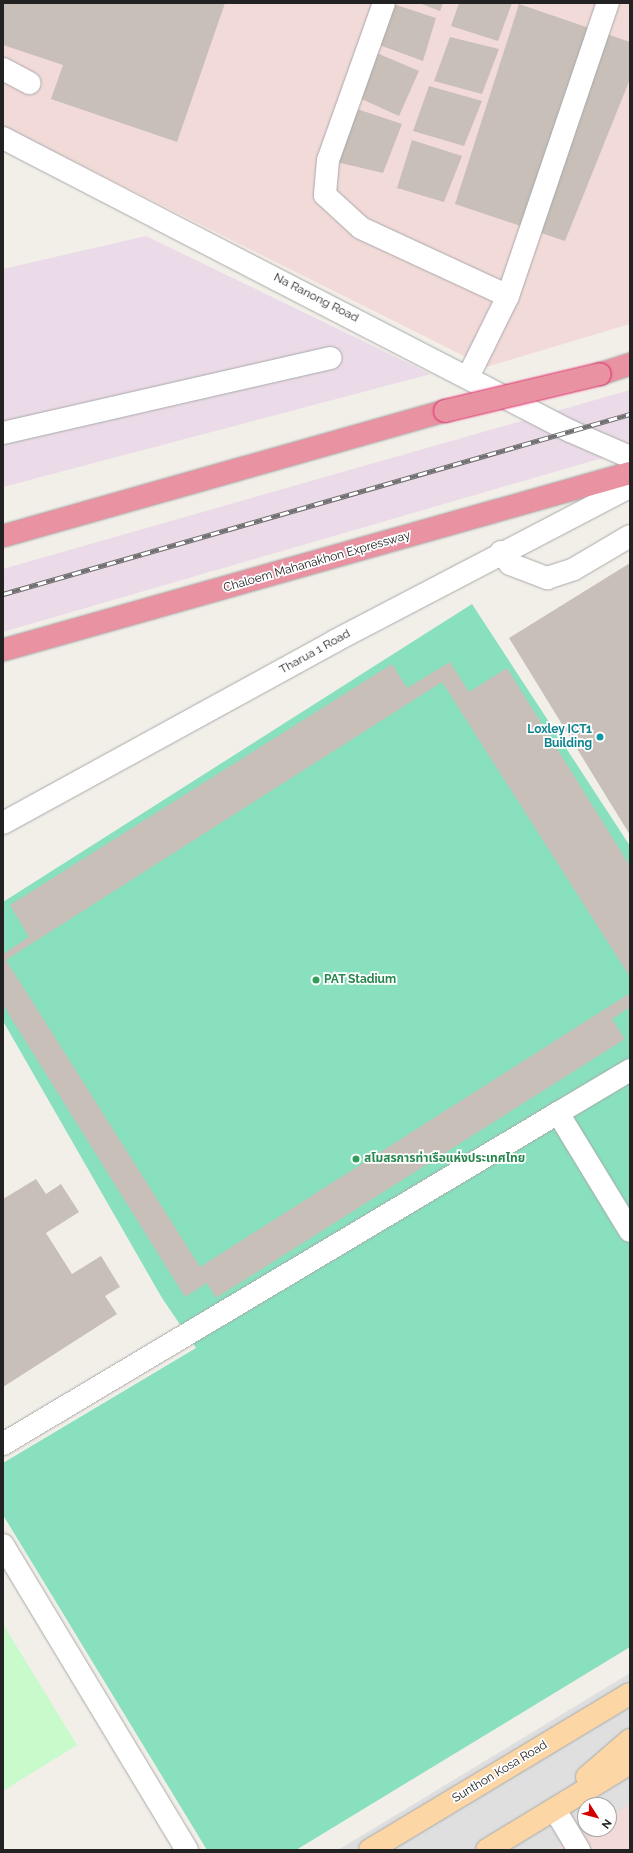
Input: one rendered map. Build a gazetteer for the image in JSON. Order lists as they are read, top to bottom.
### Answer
{
  "streets": {
    "highway": ["Chaloem Mahanakhon Expressway"],
    "main road": ["Sunthon Kosa Road"],
    "street": ["Na Ranong Road", "Tharua 1 Road"]
  },
  "places": ["Loxley ICT1 Building", "PAT Stadium", "สโมสรการท่าเรือแห่งประเทศไทย"],
  "north": "bottom right"
}
